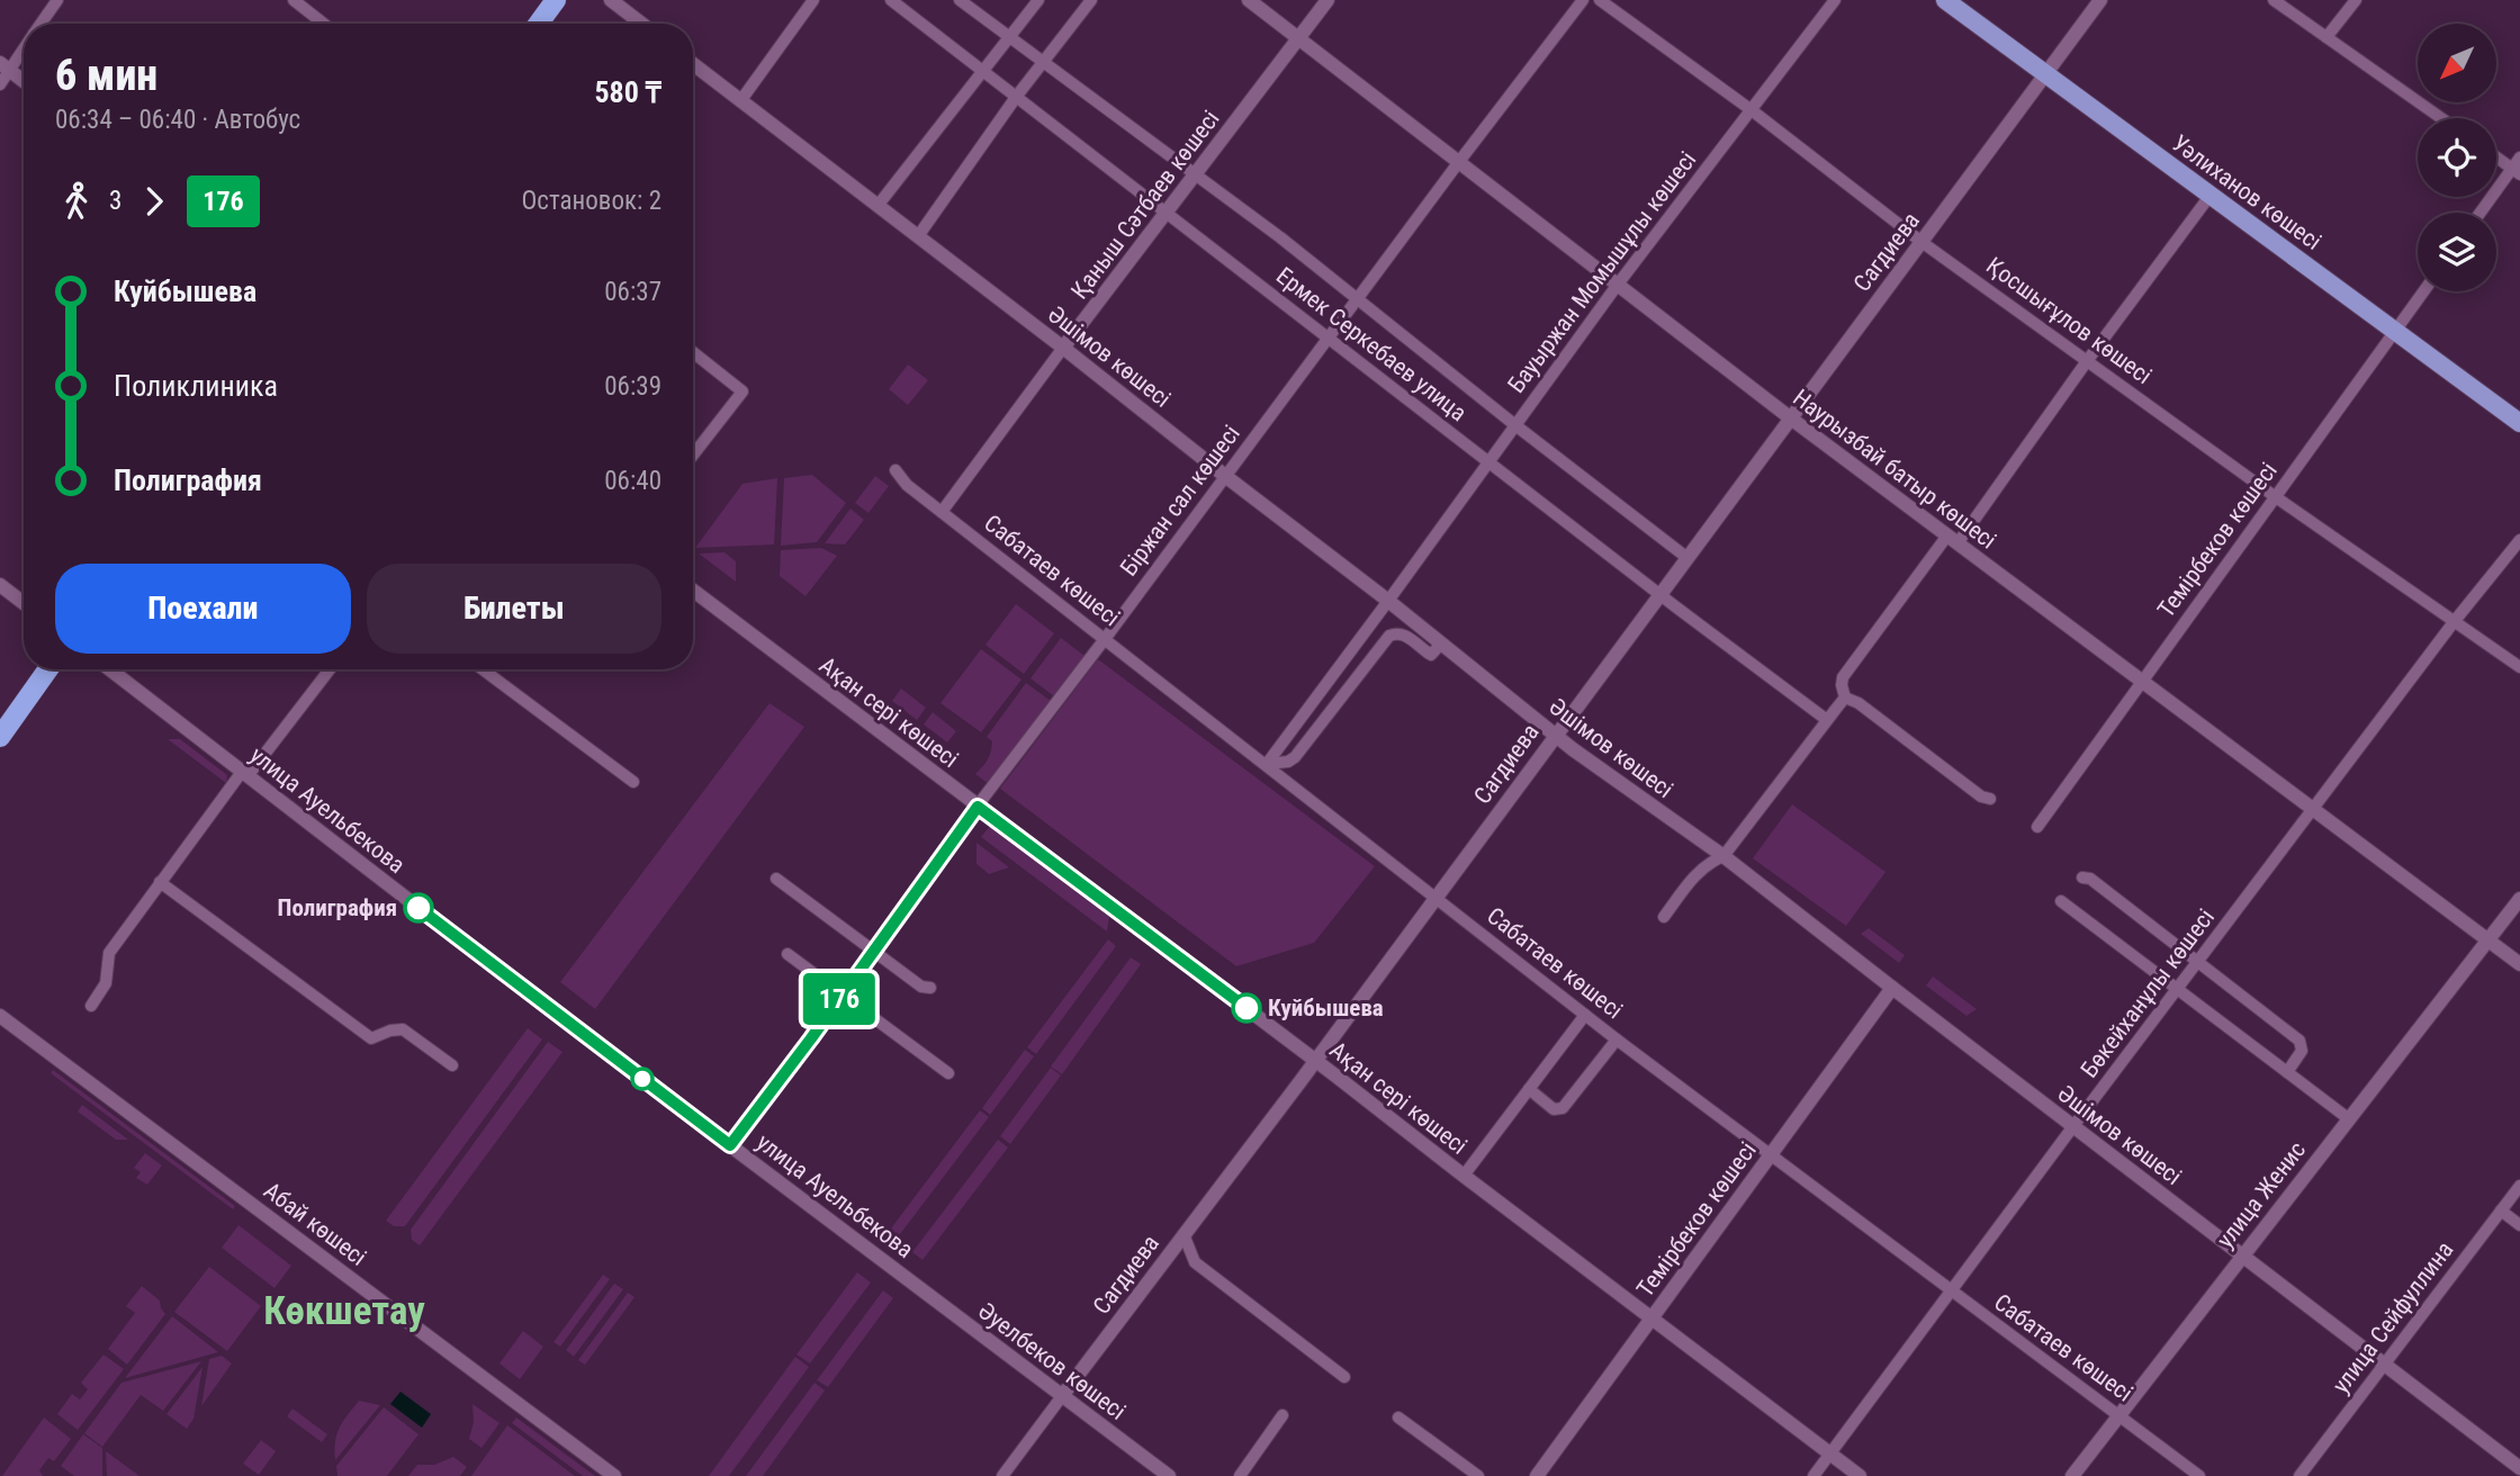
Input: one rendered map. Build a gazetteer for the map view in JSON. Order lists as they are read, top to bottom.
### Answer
{
  "streets": {
    "main road": ["Уәлиханов көшесі"],
    "street": [
      "Қаныш Сәтбаев көшесі",
      "Сагдиева",
      "Бауыржан Момышұлы көшесі",
      "Қосшығұлов көшесі",
      "Ермек Серкебаев улица",
      "Әшімов көшесі",
      "Наурызбай батыр көшесі",
      "Біржан сал көшесі",
      "Темірбеков көшесі",
      "Сабатаев көшесі",
      "Ақан сері көшесі",
      "улица Ауельбекова",
      "Бөкейханұлы көшесі",
      "улица Женис",
      "Абай көшесі",
      "улица Сейфуллина",
      "Әуелбеков көшесі"
    ]
  },
  "crossings": [
    ["Уәлиханов көшесі", "Сагдиева"],
    ["Уәлиханов көшесі", "Темірбеков көшесі"],
    ["Қаныш Сәтбаев көшесі", "Ермек Серкебаев улица"],
    ["Қаныш Сәтбаев көшесі", "Әшімов көшесі"],
    ["Қаныш Сәтбаев көшесі", "Наурызбай батыр көшесі"],
    ["Қаныш Сәтбаев көшесі", "Сабатаев көшесі"],
    ["Сагдиева", "Қосшығұлов көшесі"],
    ["Сагдиева", "Ермек Серкебаев улица"],
    ["Сагдиева", "Әшімов көшесі"],
    ["Сагдиева", "Наурызбай батыр көшесі"],
    ["Сагдиева", "Сабатаев көшесі"],
    ["Сагдиева", "Ақан сері көшесі"],
    ["Сагдиева", "Әуелбеков көшесі"],
    ["Бауыржан Момышұлы көшесі", "Қосшығұлов көшесі"],
    ["Бауыржан Момышұлы көшесі", "Ермек Серкебаев улица"],
    ["Бауыржан Момышұлы көшесі", "Әшімов көшесі"],
    ["Бауыржан Момышұлы көшесі", "Наурызбай батыр көшесі"],
    ["Бауыржан Момышұлы көшесі", "Сабатаев көшесі"],
    ["Қосшығұлов көшесі", "Темірбеков көшесі"],
    ["Қосшығұлов көшесі", "Бөкейханұлы көшесі"],
    ["Ермек Серкебаев улица", "Біржан сал көшесі"],
    ["Әшімов көшесі", "Біржан сал көшесі"],
    ["Әшімов көшесі", "Темірбеков көшесі"],
    ["Әшімов көшесі", "Бөкейханұлы көшесі"],
    ["Әшімов көшесі", "улица Женис"],
    ["Әшімов көшесі", "улица Сейфуллина"],
    ["Наурызбай батыр көшесі", "Біржан сал көшесі"],
    ["Наурызбай батыр көшесі", "Темірбеков көшесі"],
    ["Наурызбай батыр көшесі", "Бөкейханұлы көшесі"],
    ["Наурызбай батыр көшесі", "улица Женис"],
    ["Біржан сал көшесі", "Сабатаев көшесі"],
    ["Біржан сал көшесі", "Ақан сері көшесі"],
    ["Біржан сал көшесі", "улица Ауельбекова"],
    ["Темірбеков көшесі", "Сабатаев көшесі"],
    ["Темірбеков көшесі", "Ақан сері көшесі"],
    ["Сабатаев көшесі", "Бөкейханұлы көшесі"],
    ["Сабатаев көшесі", "улица Женис"],
    ["Ақан сері көшесі", "Бөкейханұлы көшесі"],
    ["улица Ауельбекова", "Әуелбеков көшесі"]
  ],
  "districts": ["Көкшетау"],
  "places": ["Полиграфия", "Куйбышева"],
  "lines": ["bus line 176"],
  "north": "bottom left",
  "page": {
    "on_map": "176",
    "heading": ["6 мин", "06:34 – 06:40 · Автобус", "580 ₸"],
    "legs": ["3", "176", "Остановок: 2"],
    "list": [
      {
        "name": "Куйбышева",
        "value": "06:37"
      },
      {
        "name": "Поликлиника",
        "value": "06:39"
      },
      {
        "name": "Полиграфия",
        "value": "06:40"
      }
    ],
    "buttons": ["Поехали", "Билеты"]
  }
}
